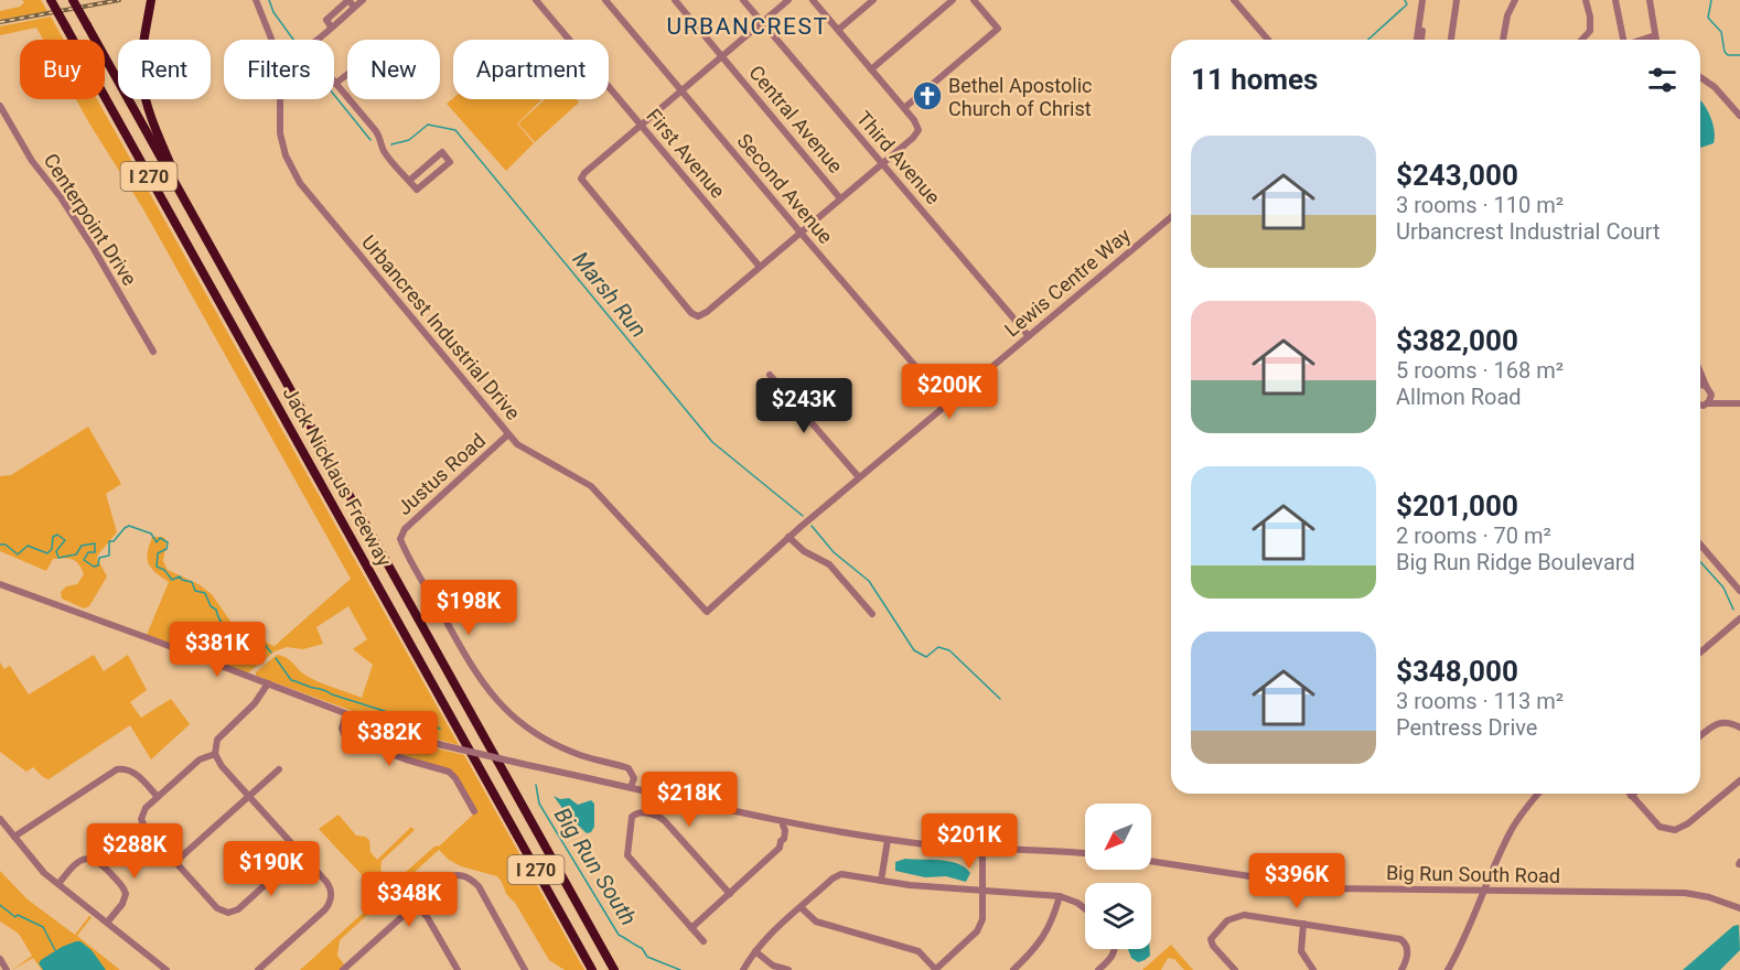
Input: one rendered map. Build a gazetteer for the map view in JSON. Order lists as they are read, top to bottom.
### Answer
{
  "streets": {
    "highway": ["I 270", "Jack Nicklaus Freeway"],
    "street": [
      "Central Avenue",
      "First Avenue",
      "Third Avenue",
      "Second Avenue",
      "Centerpoint Drive",
      "Lewis Centre Way",
      "Urbancrest Industrial Drive",
      "Justus Road",
      "Big Run South Road"
    ]
  },
  "crossings": [
    ["Third Avenue", "Lewis Centre Way"],
    ["Lewis Centre Way", "Urbancrest Industrial Drive"],
    ["Urbancrest Industrial Drive", "Justus Road"]
  ],
  "districts": ["URBANCREST"],
  "water": ["Marsh Run", "Big Run South"],
  "places": {
    "church": ["Bethel Apostolic Church of Christ"]
  },
  "north": "bottom left",
  "page": {
    "chip": [
      "Buy",
      "Rent",
      "Filters",
      "New",
      "Apartment"
    ],
    "heading": "11 homes",
    "list": [
      {
        "name": "$243,000",
        "note": "3 rooms · 110 m² · Urbancrest Industrial Court"
      },
      {
        "name": "$382,000",
        "note": "5 rooms · 168 m² · Allmon Road"
      },
      {
        "name": "$201,000",
        "note": "2 rooms · 70 m² · Big Run Ridge Boulevard"
      },
      {
        "name": "$348,000",
        "note": "3 rooms · 113 m² · Pentress Drive"
      }
    ],
    "price": [
      "$200K",
      "$243K",
      "$198K",
      "$381K",
      "$382K",
      "$218K",
      "$201K",
      "$288K",
      "$190K",
      "$396K",
      "$348K"
    ]
  }
}
